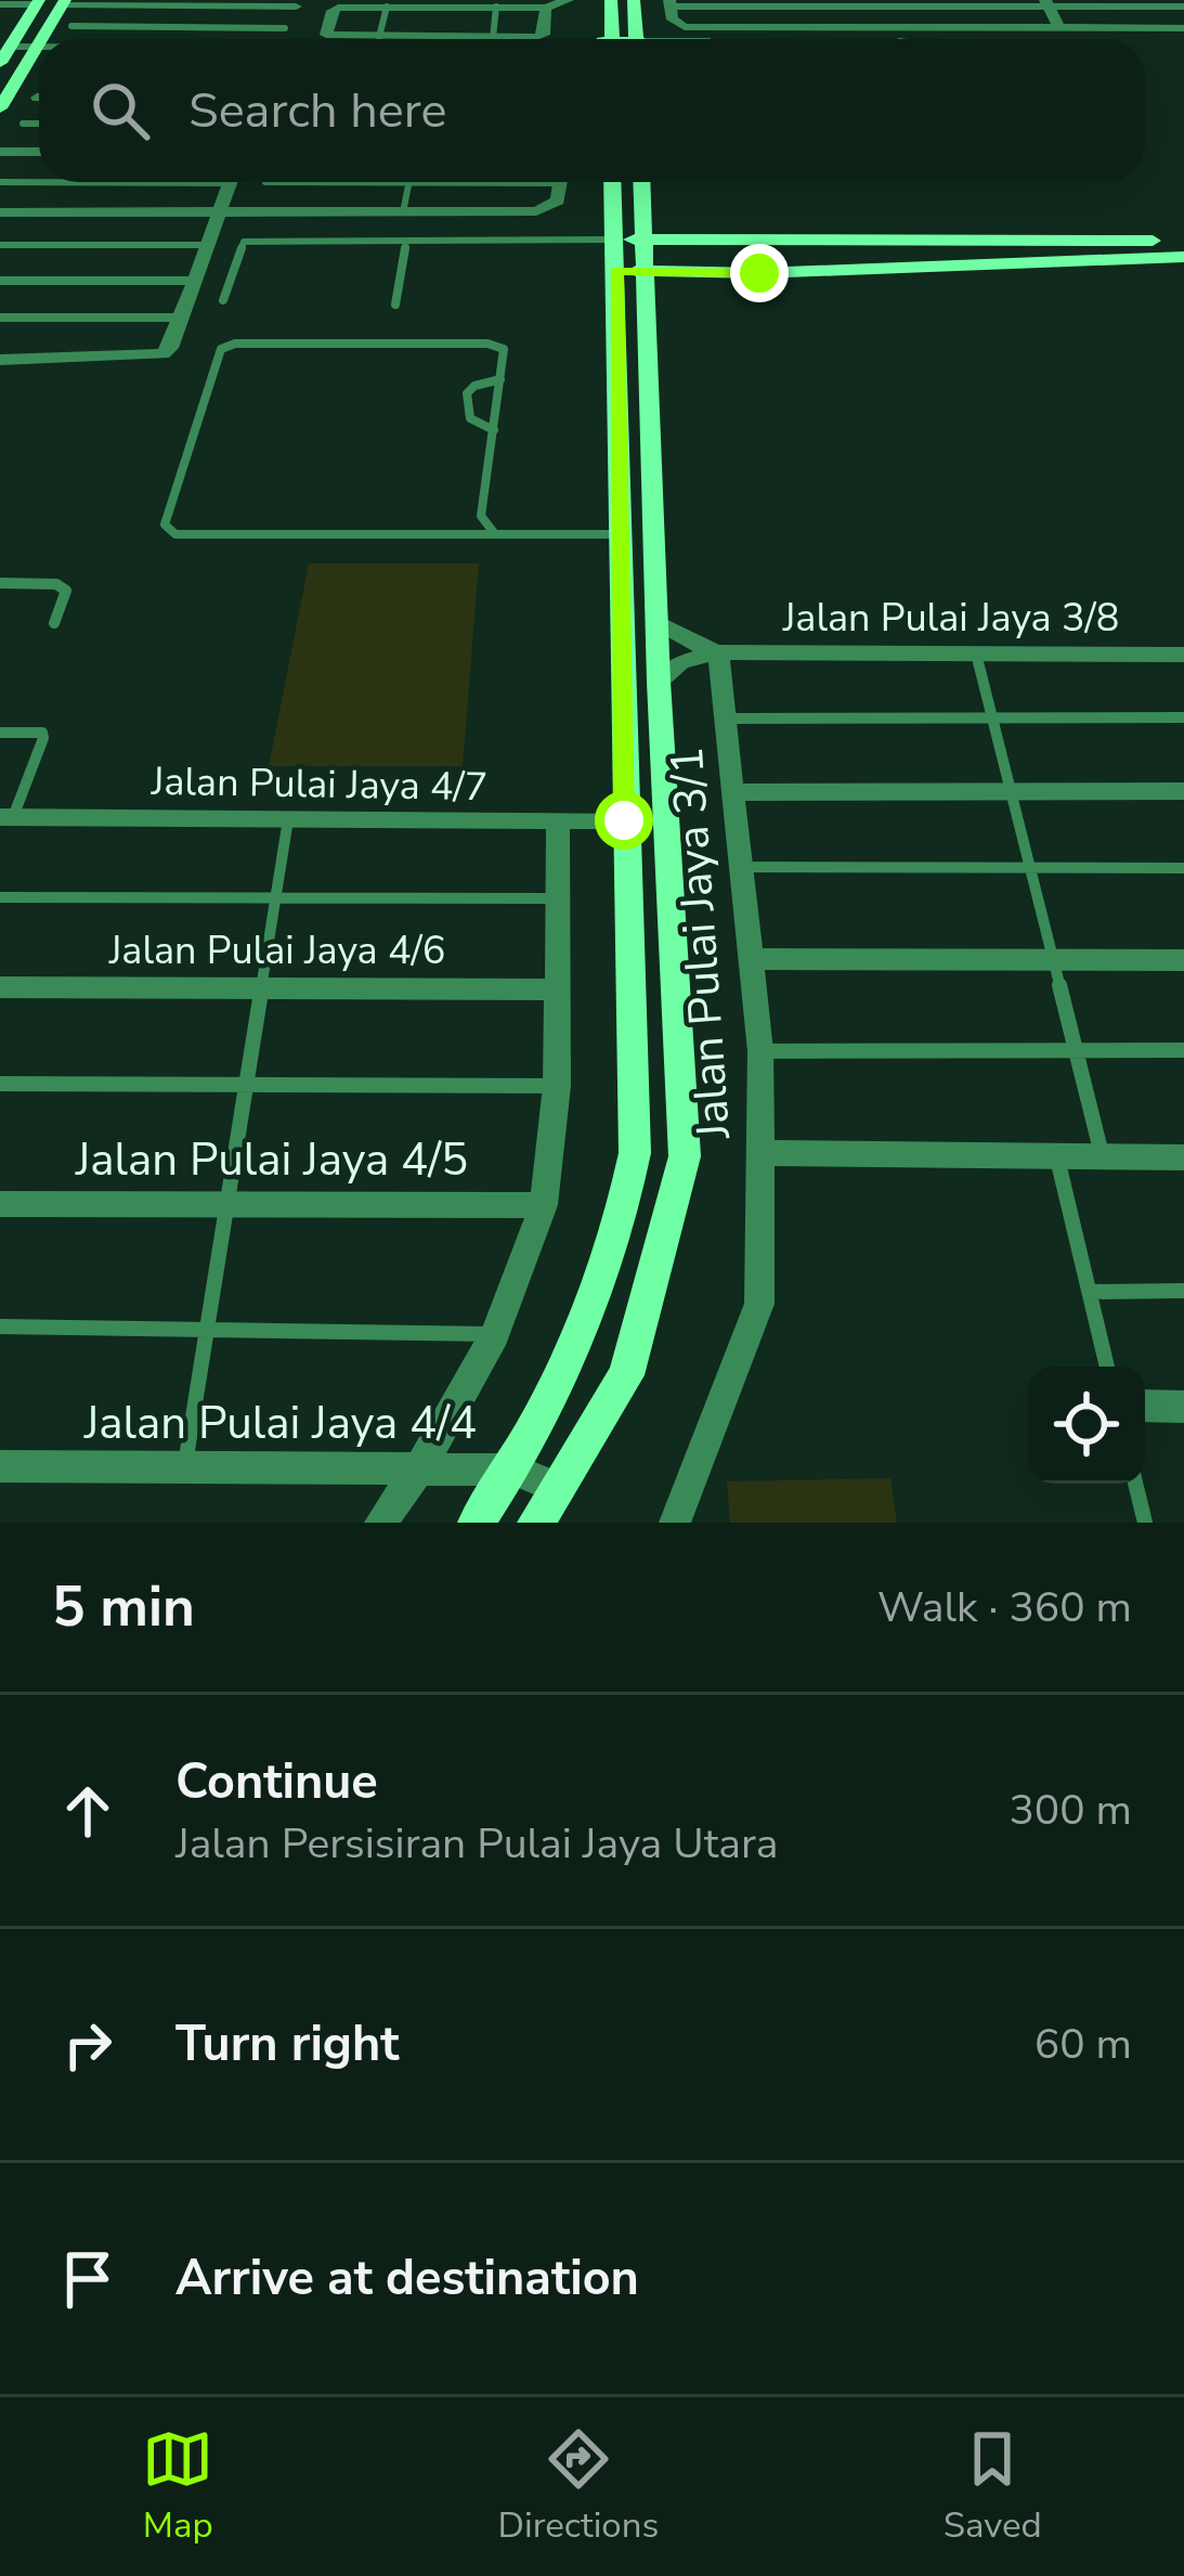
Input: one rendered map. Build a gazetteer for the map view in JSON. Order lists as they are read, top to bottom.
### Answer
{
  "streets": {
    "street": [
      "Jalan Pulai Jaya 3/8",
      "Jalan Pulai Jaya 4/7",
      "Jalan Pulai Jaya 3/1",
      "Jalan Pulai Jaya 4/6",
      "Jalan Pulai Jaya 4/5",
      "Jalan Pulai Jaya 4/4"
    ]
  },
  "crossings": [
    ["Jalan Pulai Jaya 3/8", "Jalan Pulai Jaya 3/1"]
  ],
  "page": {
    "search": "Search here",
    "heading": ["5 min", "Walk · 360 m"],
    "list": [
      ["Continue", "Jalan Persisiran Pulai Jaya Utara", "300 m"],
      ["Turn right", "60 m"],
      "Arrive at destination"
    ],
    "nav": ["Map", "Directions", "Saved"]
  }
}
